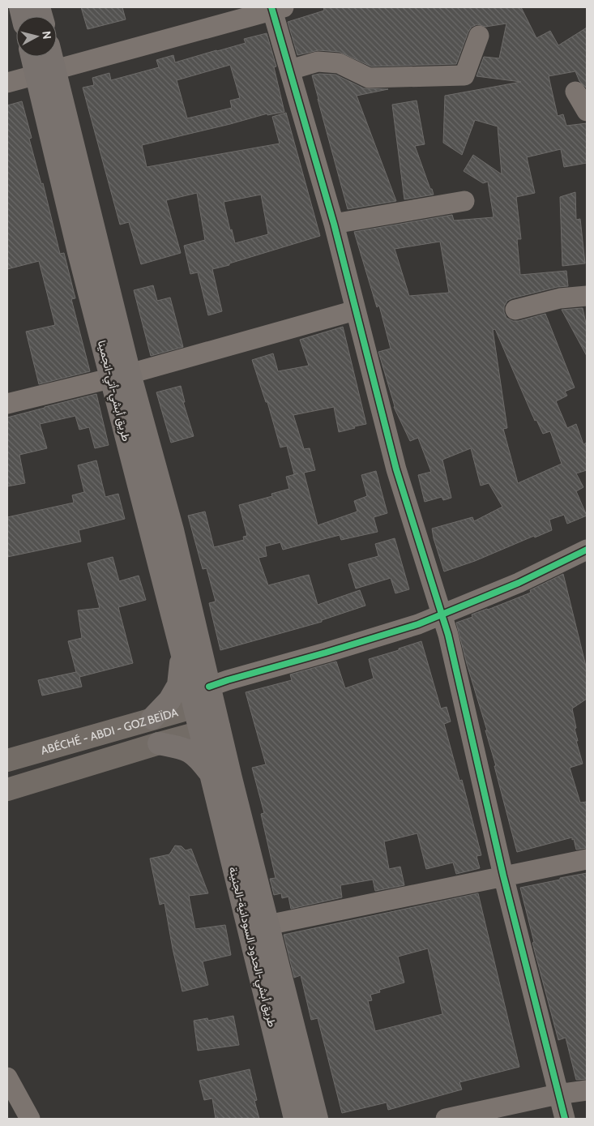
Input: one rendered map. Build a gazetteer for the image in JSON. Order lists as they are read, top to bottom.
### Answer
{
  "streets": {
    "highway": ["طريق أبشي-أتي-انجمينا", "طريق أبشي-الحدود السودانية-الجنينة"],
    "main road": ["ABÉCHÉ - ABDI - GOZ BEÏDA"]
  },
  "crossings": [
    ["طريق أبشي-أتي-انجمينا", "ABÉCHÉ - ABDI - GOZ BEÏDA"]
  ],
  "north": "right"
}
